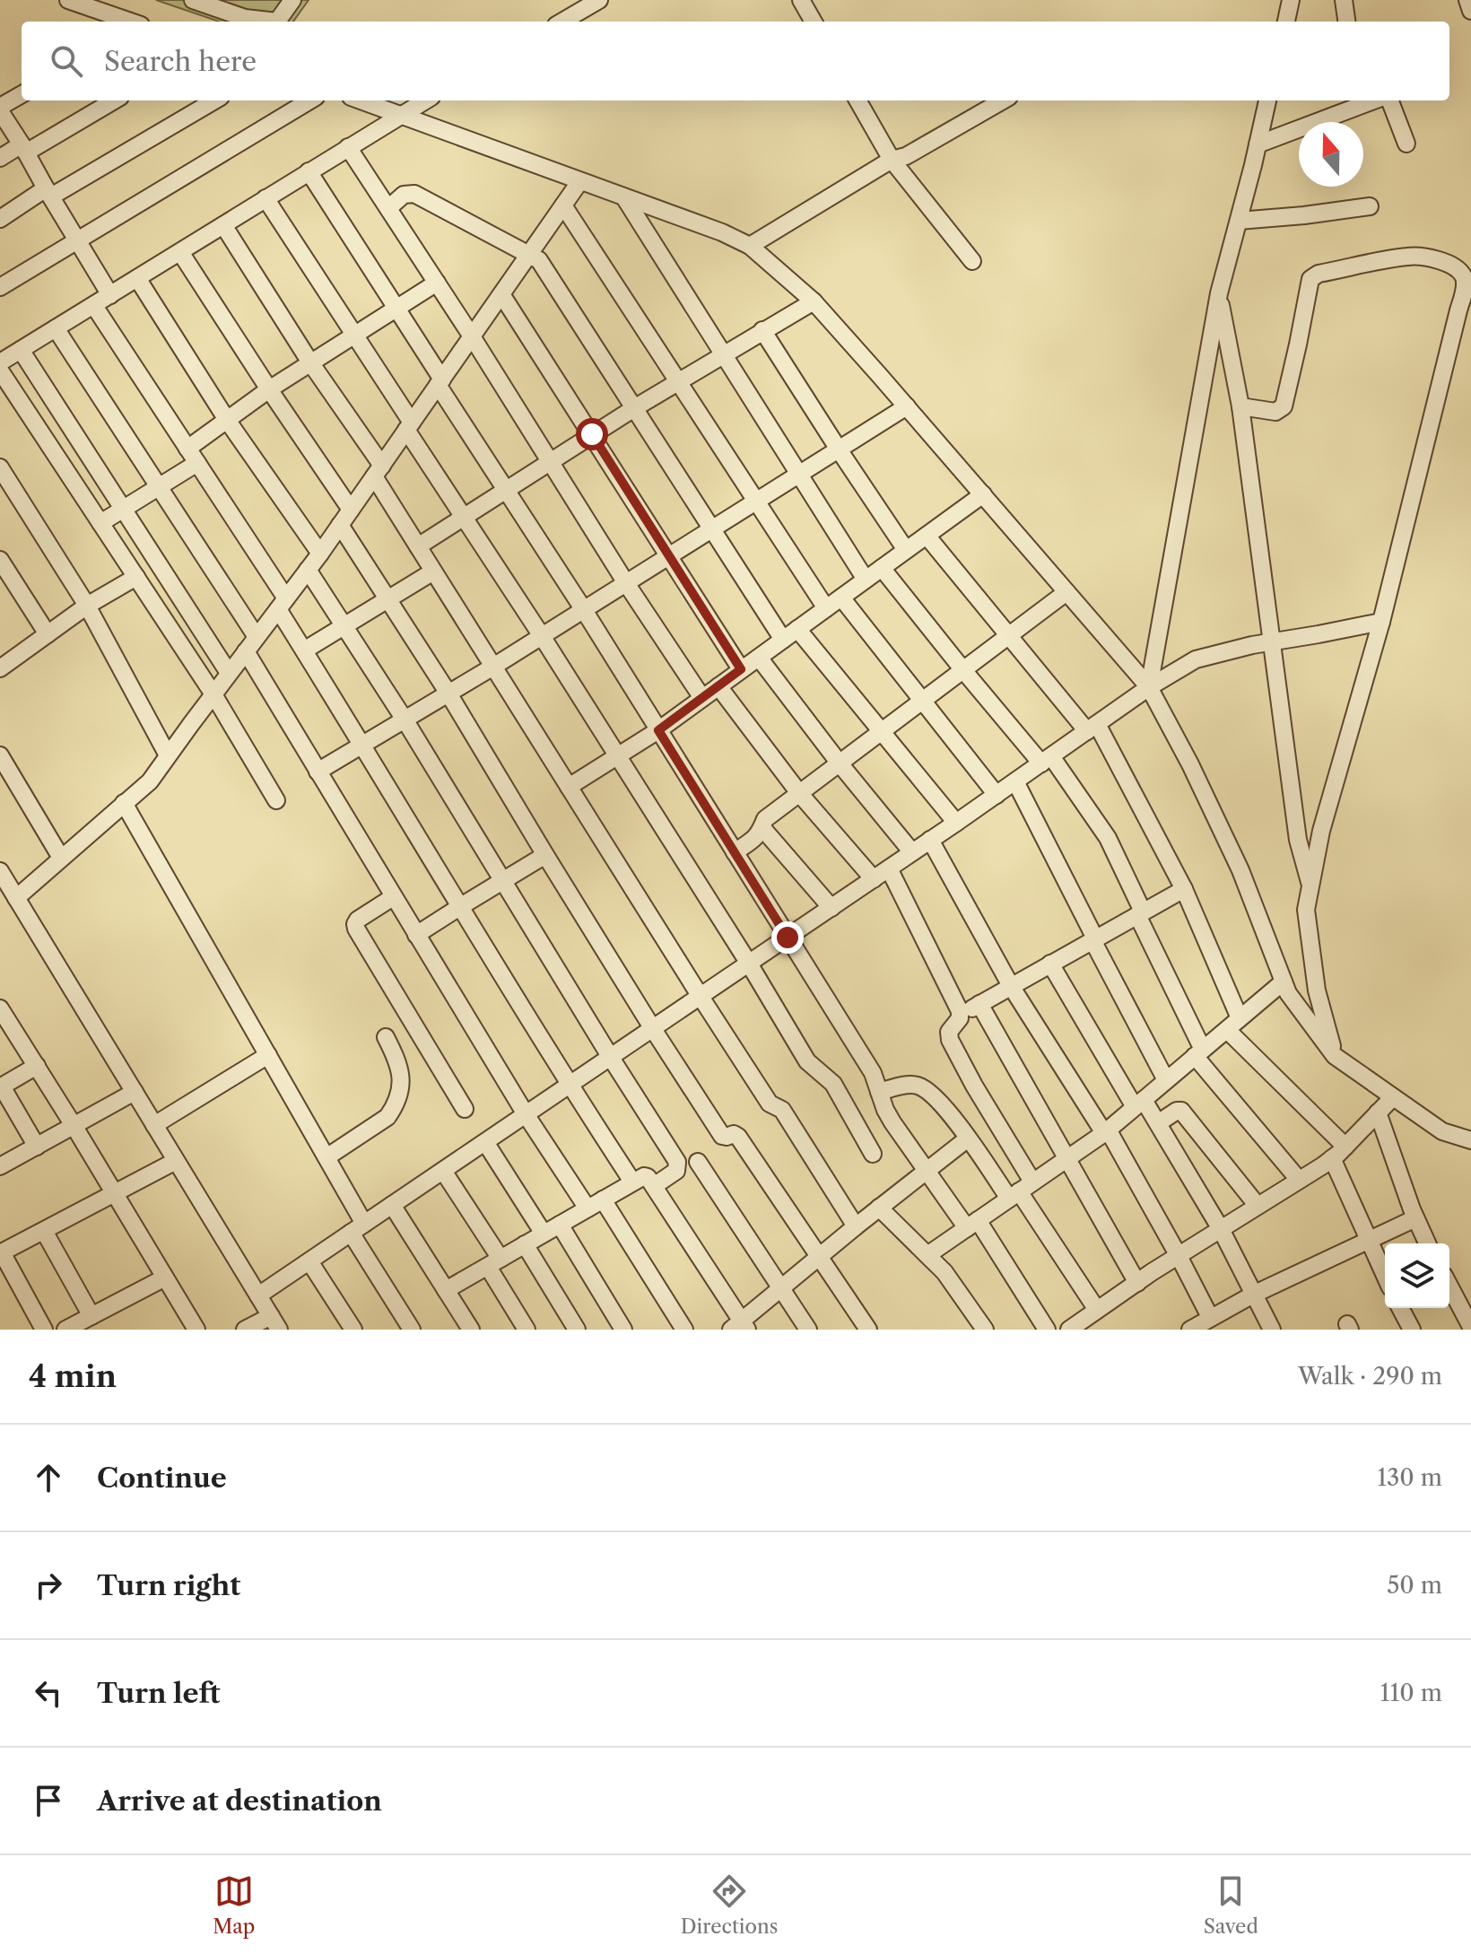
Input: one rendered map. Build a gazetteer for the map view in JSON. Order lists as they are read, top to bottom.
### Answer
{
  "north": "top",
  "page": {
    "search": "Search here",
    "heading": ["4 min", "Walk · 290 m"],
    "list": [
      ["Continue", "130 m"],
      ["Turn right", "50 m"],
      ["Turn left", "110 m"],
      "Arrive at destination"
    ],
    "nav": ["Map", "Directions", "Saved"]
  }
}
